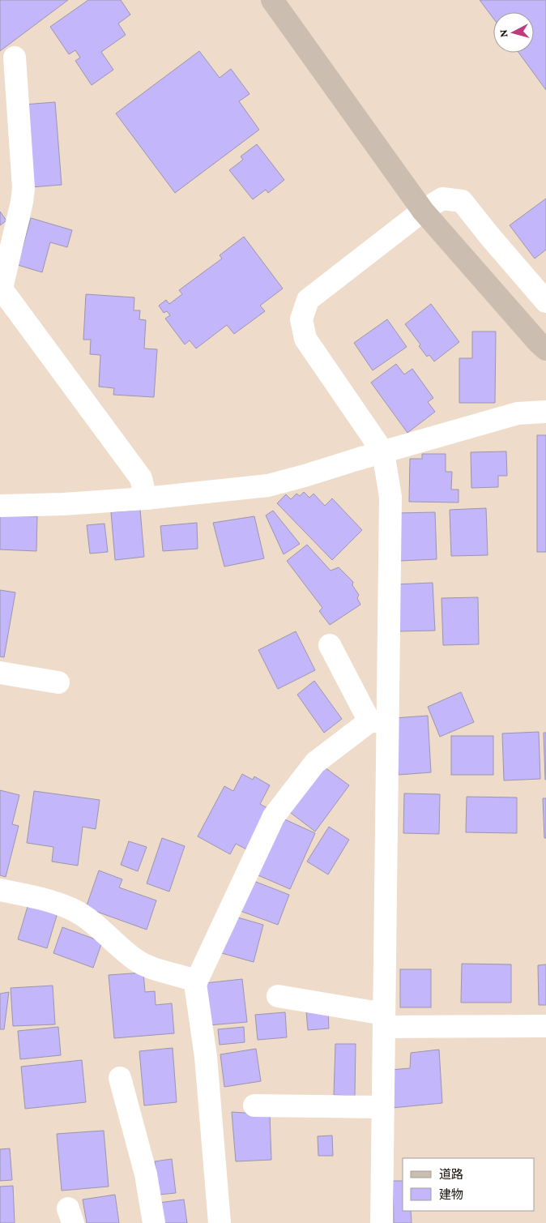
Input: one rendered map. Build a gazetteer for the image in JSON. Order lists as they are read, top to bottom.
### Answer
{
  "legend": ["道路", "建物"],
  "north": "left"
}
